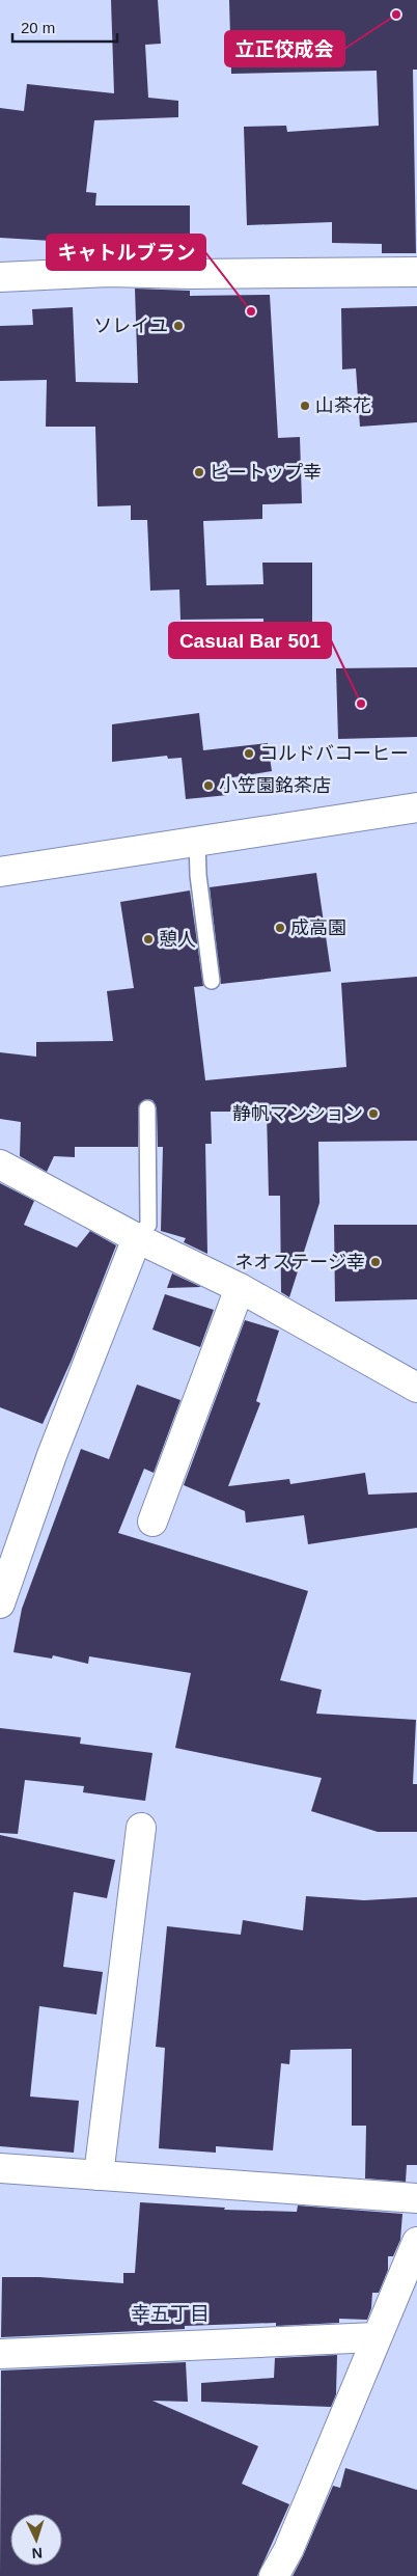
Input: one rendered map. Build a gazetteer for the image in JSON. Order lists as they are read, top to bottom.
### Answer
{
  "districts": ["幸五丁目"],
  "places": [
    "立正佼成会",
    "キャトルブラン",
    "ソレイユ",
    "山茶花",
    "ビートップ幸",
    "Casual Bar 501",
    "コルドバコーヒー",
    "小笠園銘茶店",
    "成高園",
    "憩人",
    "静帆マンション",
    "ネオステージ幸"
  ],
  "scale_bar": "20 m",
  "north": "bottom"
}
